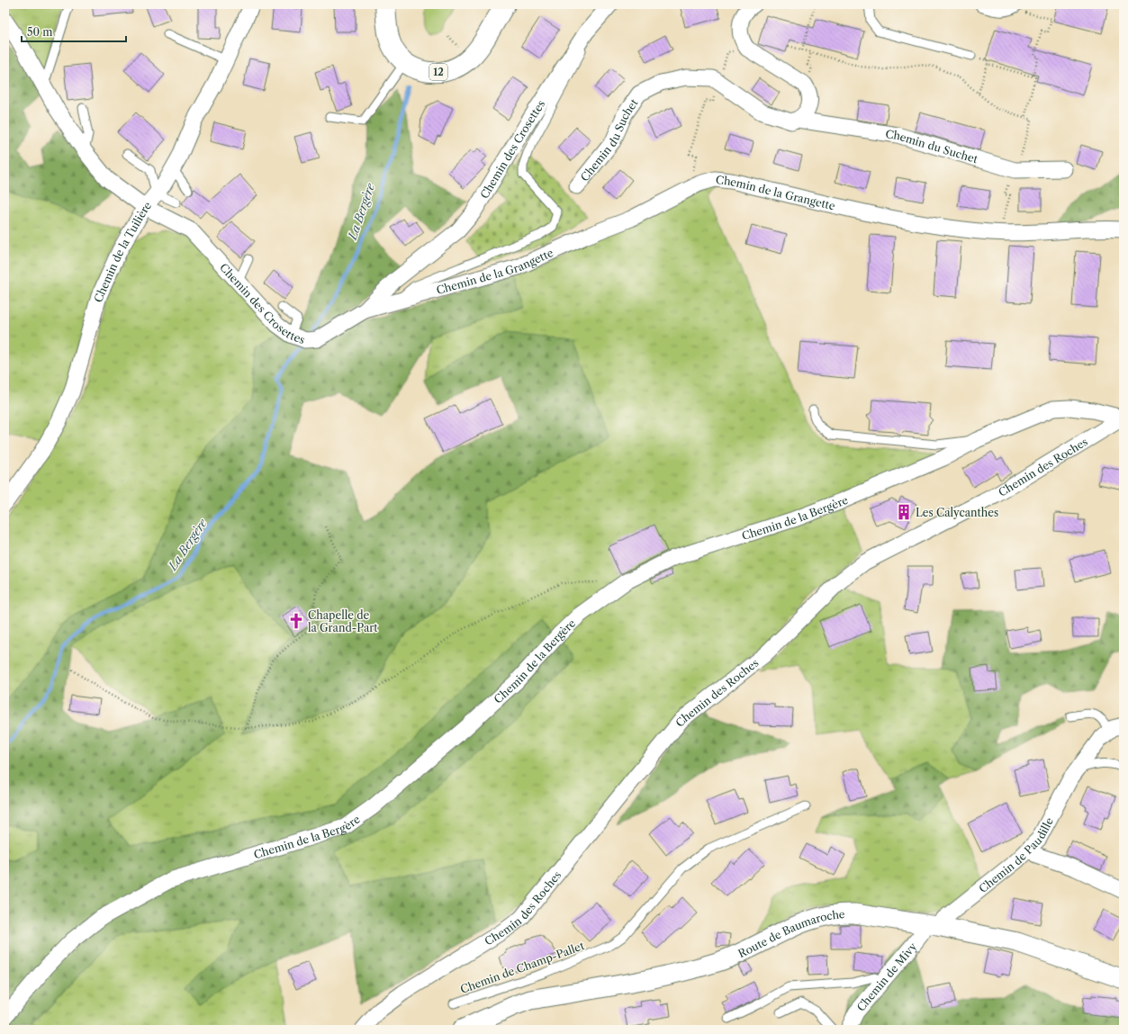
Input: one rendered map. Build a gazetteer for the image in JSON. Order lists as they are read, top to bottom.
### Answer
{
  "streets": {
    "main road": ["12"],
    "street": [
      "Chemin du Suchet",
      "Chemin des Crosettes",
      "Chemin de la Grangette",
      "Chemin de la Tuilière",
      "Chemin des Roches",
      "Chemin de la Bergère",
      "Chemin de Paudille",
      "Route de Baumaroche",
      "Chemin de Mivy"
    ],
    "lane": ["Chemin de Champ-Pallet"]
  },
  "crossings": [
    ["Chemin des Crosettes", "Chemin de la Grangette"],
    ["Chemin des Crosettes", "Chemin de la Tuilière"],
    ["Chemin des Roches", "Chemin de la Bergère"],
    ["Chemin de Paudille", "Route de Baumaroche"],
    ["Chemin de Paudille", "Chemin de Mivy"],
    ["Route de Baumaroche", "Chemin de Mivy"]
  ],
  "water": ["La Bergère"],
  "places": {
    "building": ["Les Calycanthes"],
    "church": ["Chapelle de la Grand-Part"]
  },
  "scale_bar": "50 m"
}
